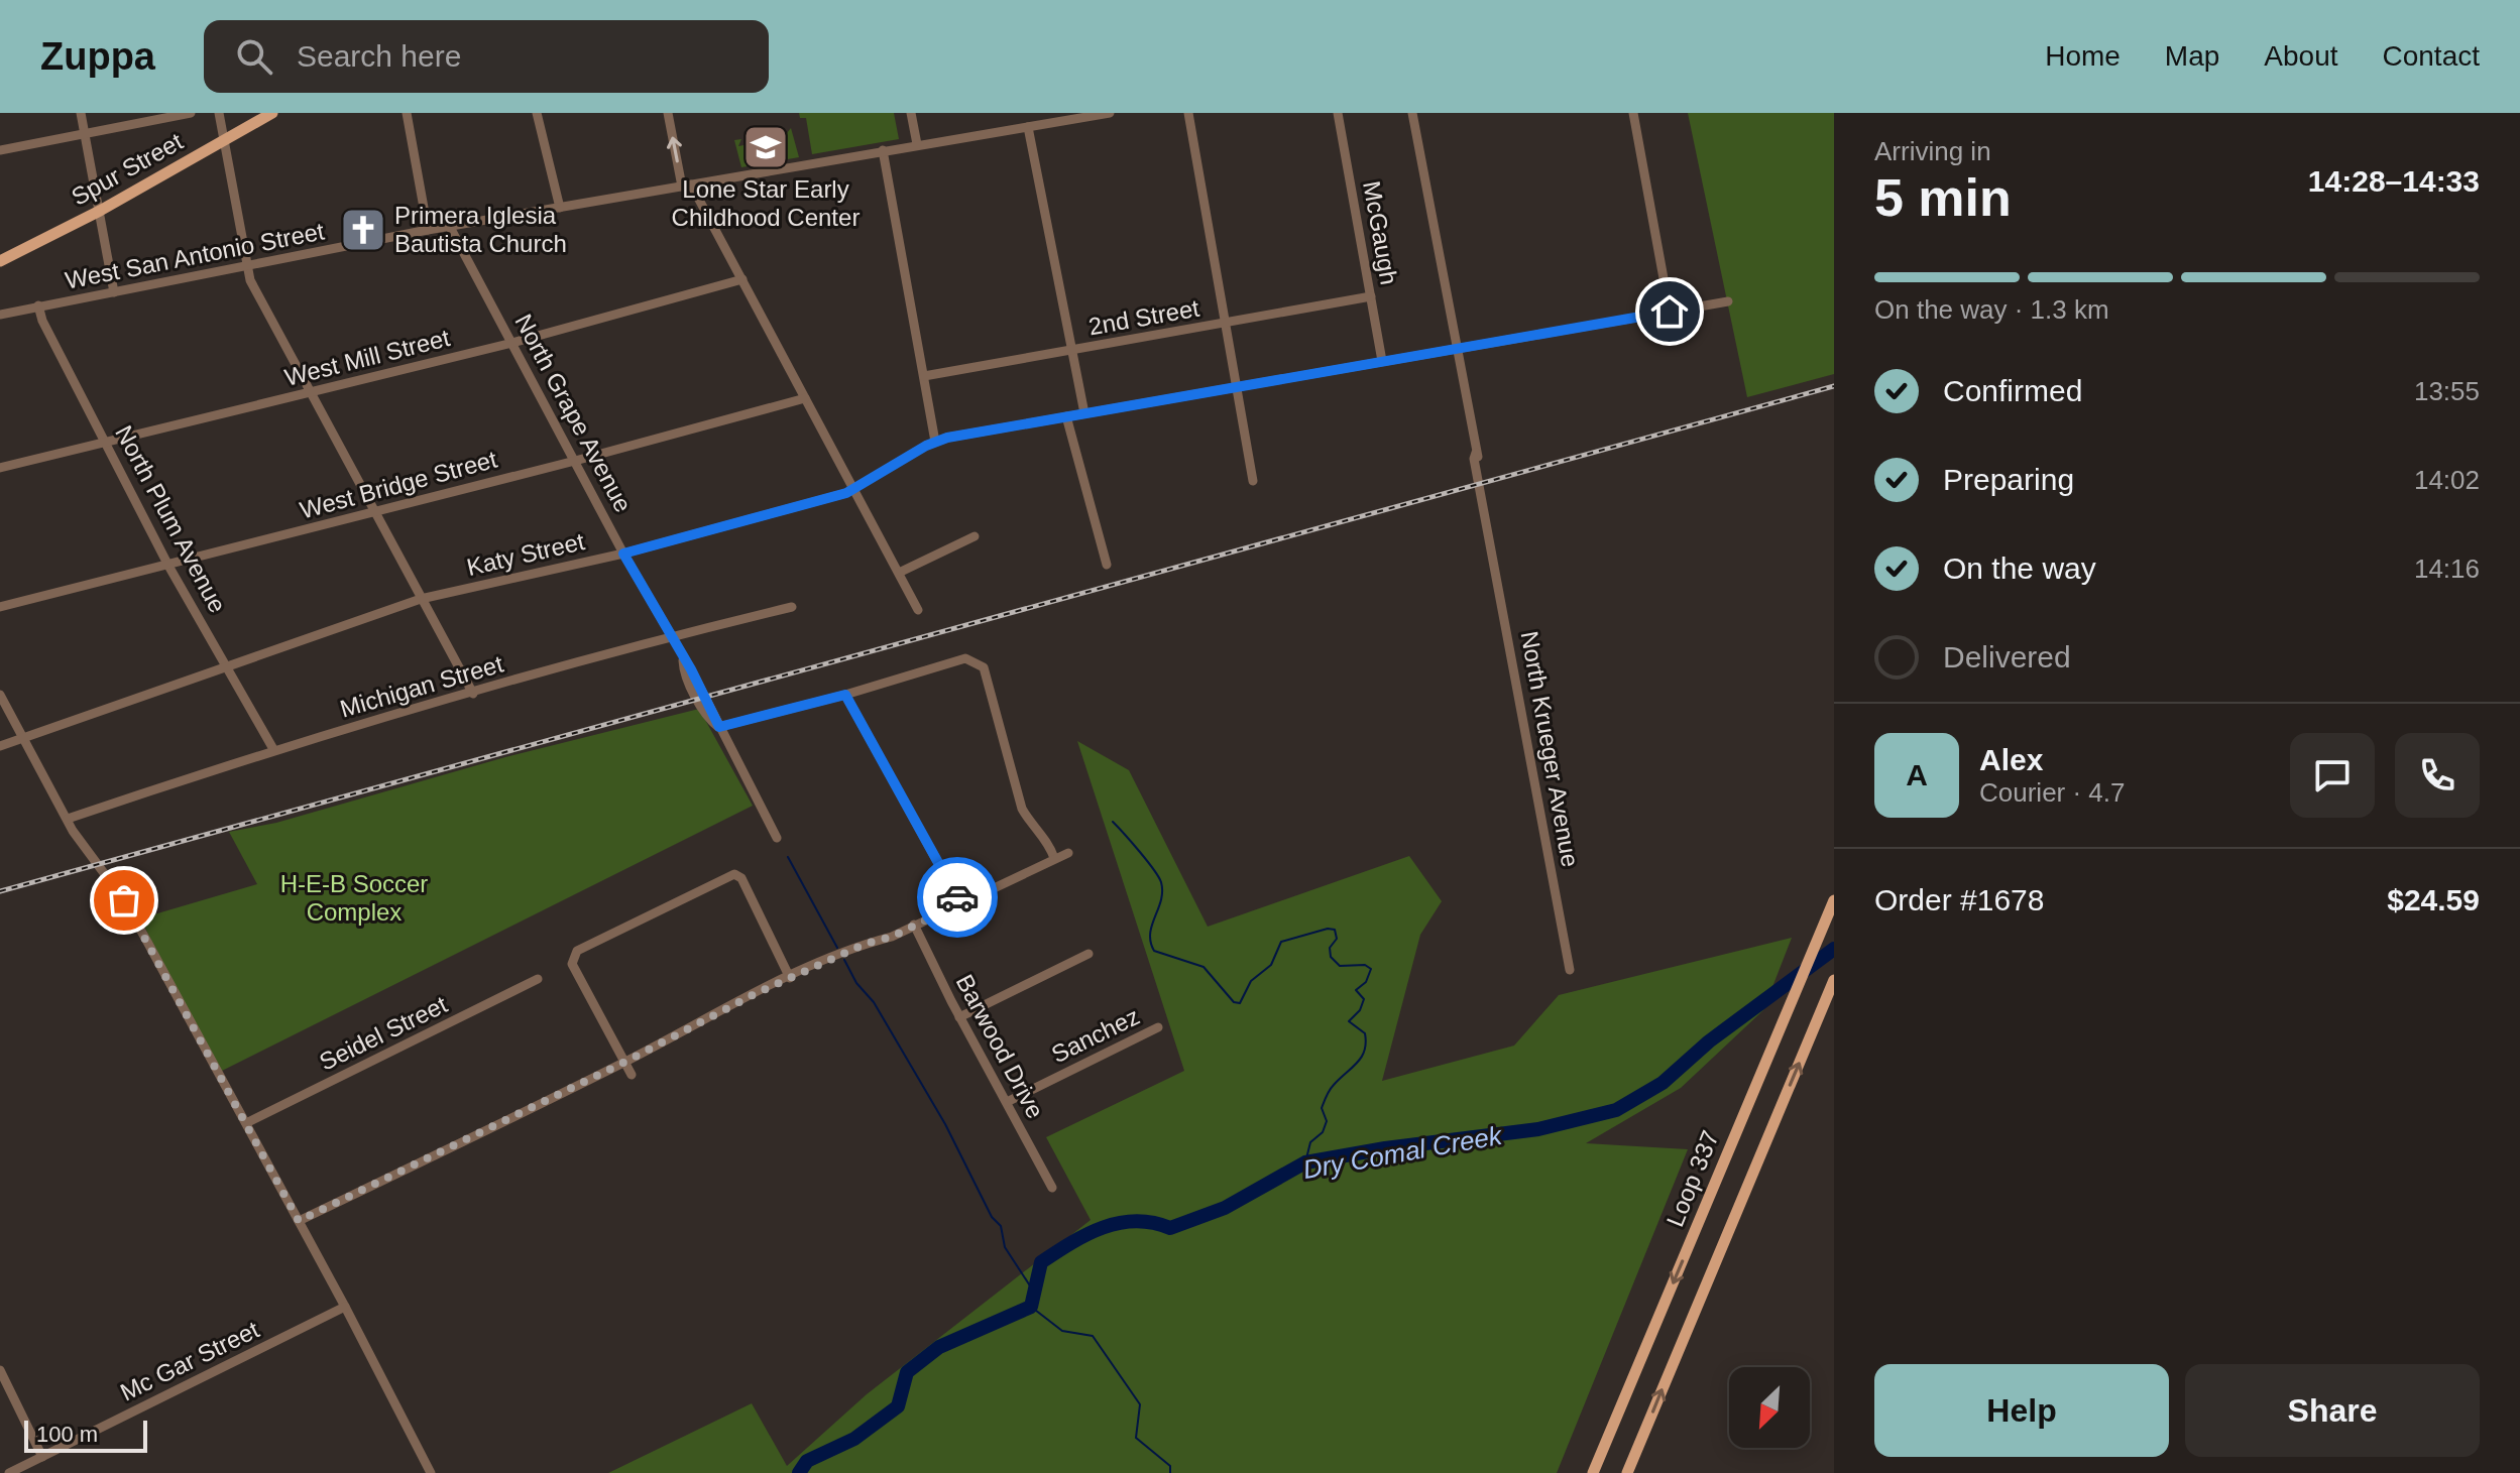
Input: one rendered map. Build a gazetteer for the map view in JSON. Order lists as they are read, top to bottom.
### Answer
{
  "streets": {
    "main road": ["Spur Street", "Loop 337"],
    "street": [
      "McGaugh",
      "West San Antonio Street",
      "2nd Street",
      "West Mill Street",
      "North Grape Avenue",
      "West Bridge Street",
      "North Plum Avenue",
      "Katy Street",
      "Michigan Street",
      "North Krueger Avenue",
      "Seidel Street",
      "Sanchez",
      "Barwood Drive",
      "Mc Gar Street"
    ]
  },
  "crossings": [
    ["McGaugh", "2nd Street"],
    ["McGaugh", "Katy Street"],
    ["West San Antonio Street", "North Grape Avenue"],
    ["West San Antonio Street", "North Plum Avenue"],
    ["West Mill Street", "North Grape Avenue"],
    ["West Mill Street", "North Plum Avenue"],
    ["North Grape Avenue", "West Bridge Street"],
    ["North Grape Avenue", "Katy Street"],
    ["North Grape Avenue", "Michigan Street"],
    ["West Bridge Street", "North Plum Avenue"],
    ["North Plum Avenue", "Katy Street"],
    ["North Plum Avenue", "Michigan Street"],
    ["Katy Street", "North Krueger Avenue"],
    ["Sanchez", "Barwood Drive"]
  ],
  "water": ["Dry Comal Creek"],
  "parks": ["H-E-B Soccer Complex"],
  "places": {
    "school or university": ["Lone Star Early Childhood Center"],
    "church": ["Primera Iglesia Bautista Church"]
  },
  "scale_bar": "100 m",
  "north": "bottom left",
  "page": {
    "header": "Zuppa",
    "search": "Search here",
    "nav": [
      "Home",
      "Map",
      "About",
      "Contact"
    ],
    "heading": ["5 min", "Arriving in", "14:28–14:33"],
    "panel": [
      "Alex",
      "Courier · 4.7",
      "Order #1678",
      "$24.59"
    ],
    "bar": "On the way · 1.3 km",
    "list": [
      ["Confirmed", "13:55"],
      ["Preparing", "14:02"],
      ["On the way", "14:16"],
      "Delivered"
    ],
    "round": "A",
    "buttons": ["Help", "Share"],
    "scale": "100 m"
  }
}
